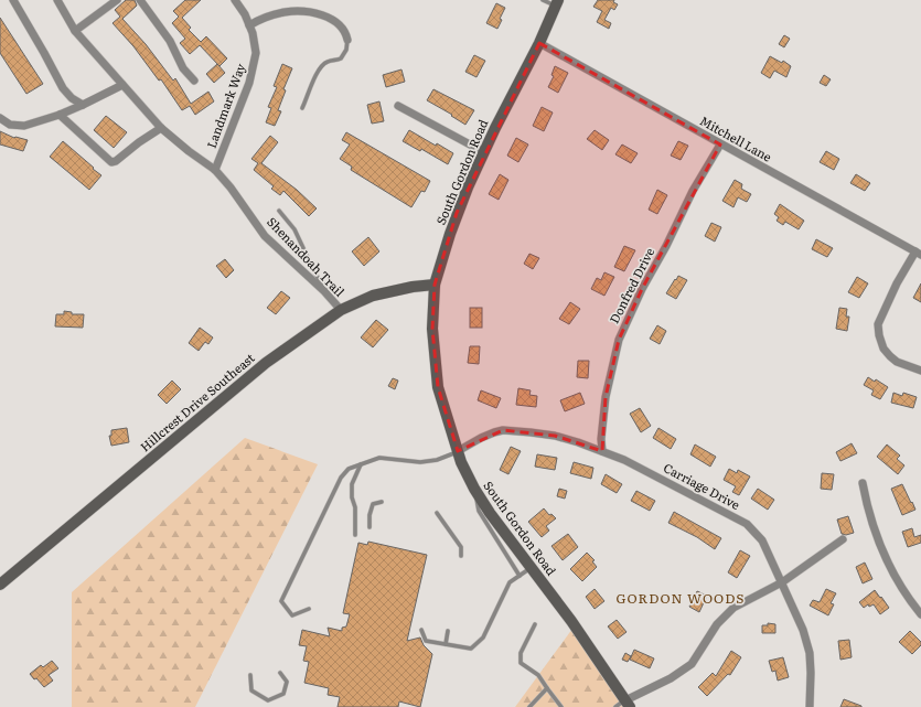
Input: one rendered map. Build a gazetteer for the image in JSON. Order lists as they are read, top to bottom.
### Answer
{
  "streets": {
    "street": [
      "Landmark Way",
      "Mitchell Lane",
      "South Gordon Road",
      "Shenandoah Trail",
      "Donfred Drive",
      "Hillcrest Drive Southeast",
      "Carriage Drive"
    ]
  },
  "crossings": [
    ["Landmark Way", "Shenandoah Trail"],
    ["Mitchell Lane", "South Gordon Road"],
    ["Mitchell Lane", "Donfred Drive"],
    ["South Gordon Road", "Hillcrest Drive Southeast"],
    ["South Gordon Road", "Carriage Drive"],
    ["Shenandoah Trail", "Hillcrest Drive Southeast"],
    ["Donfred Drive", "Carriage Drive"]
  ],
  "districts": ["GORDON WOODS"]
}
